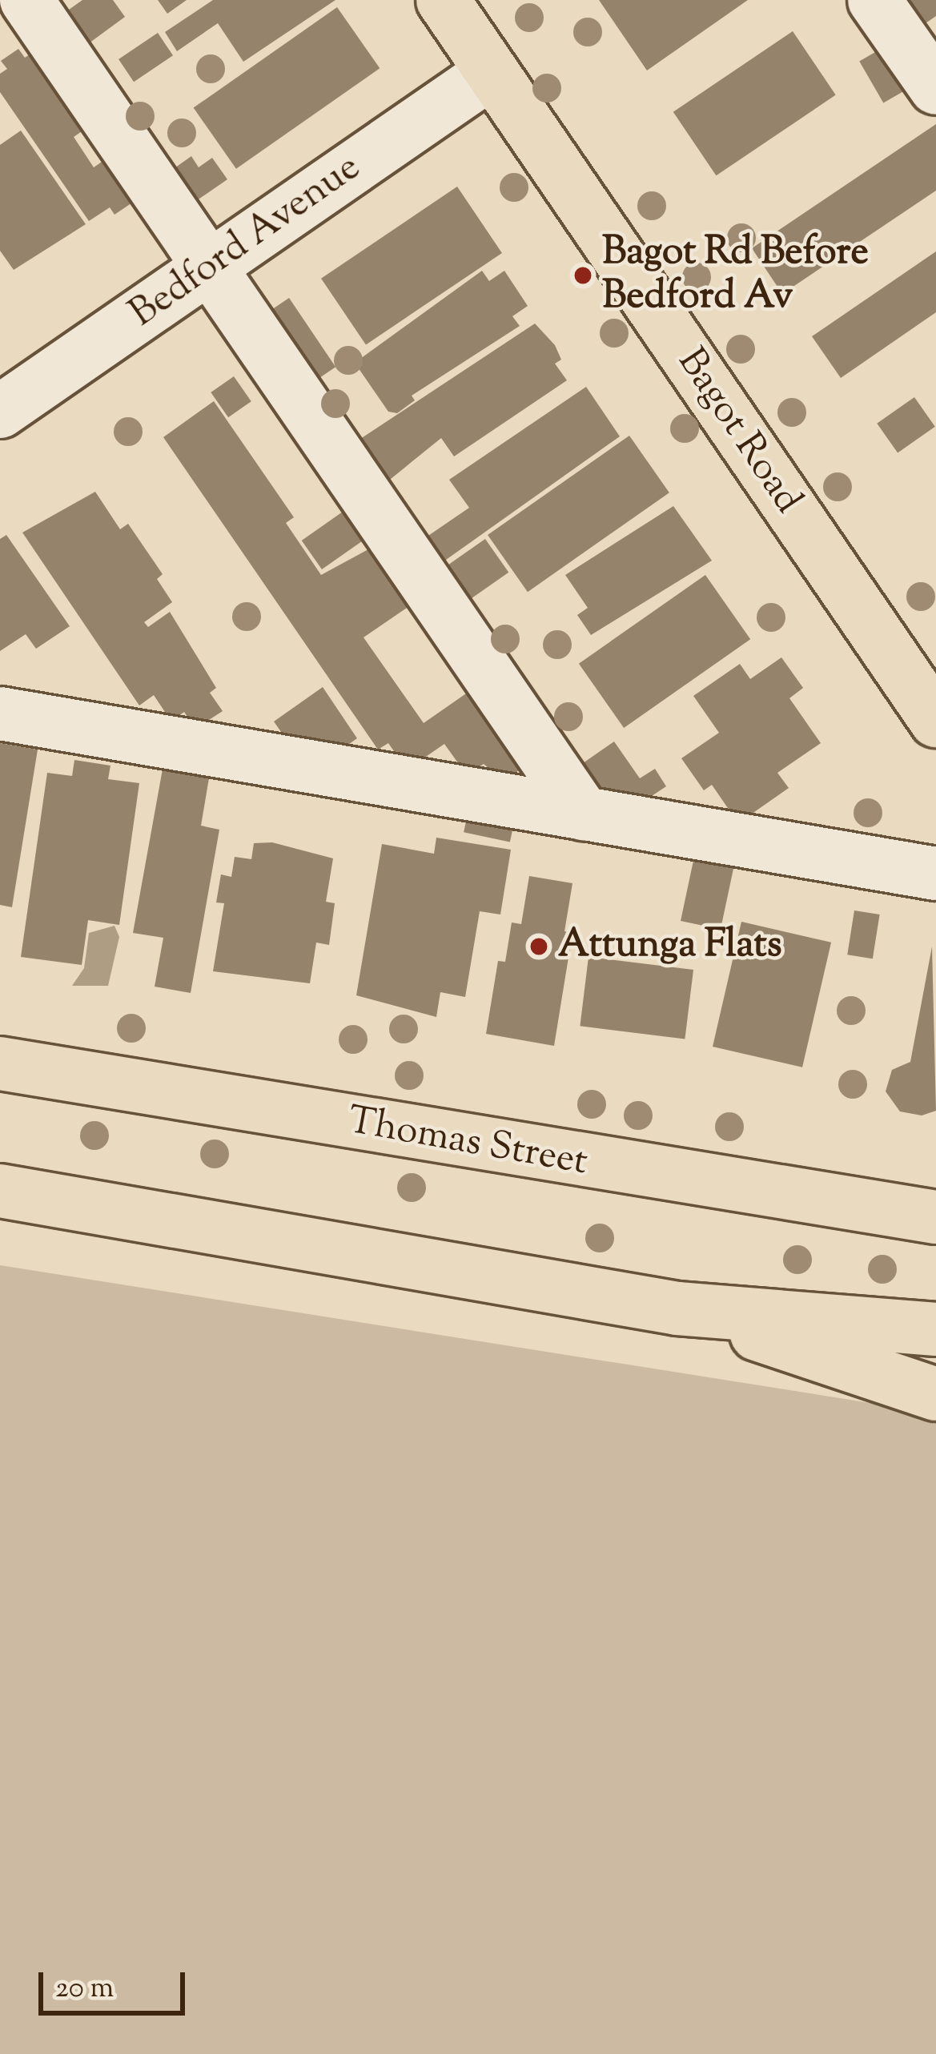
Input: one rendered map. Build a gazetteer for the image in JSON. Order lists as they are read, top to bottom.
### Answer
{
  "streets": {
    "main road": ["Bagot Road", "Thomas Street"],
    "street": ["Bedford Avenue"]
  },
  "crossings": [
    ["Bedford Avenue", "Bagot Road"]
  ],
  "places": ["Bagot Rd Before Bedford Av", "Attunga Flats"],
  "scale_bar": "20 m"
}
